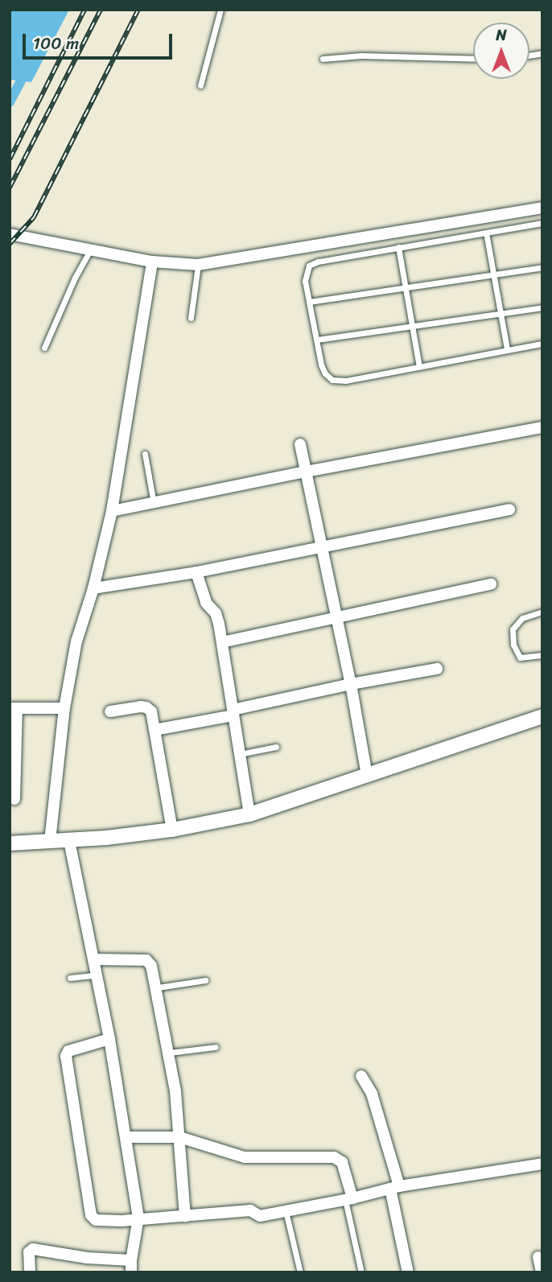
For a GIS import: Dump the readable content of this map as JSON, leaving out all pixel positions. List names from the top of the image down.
{
  "scale_bar": "100 m",
  "north": "top"
}
